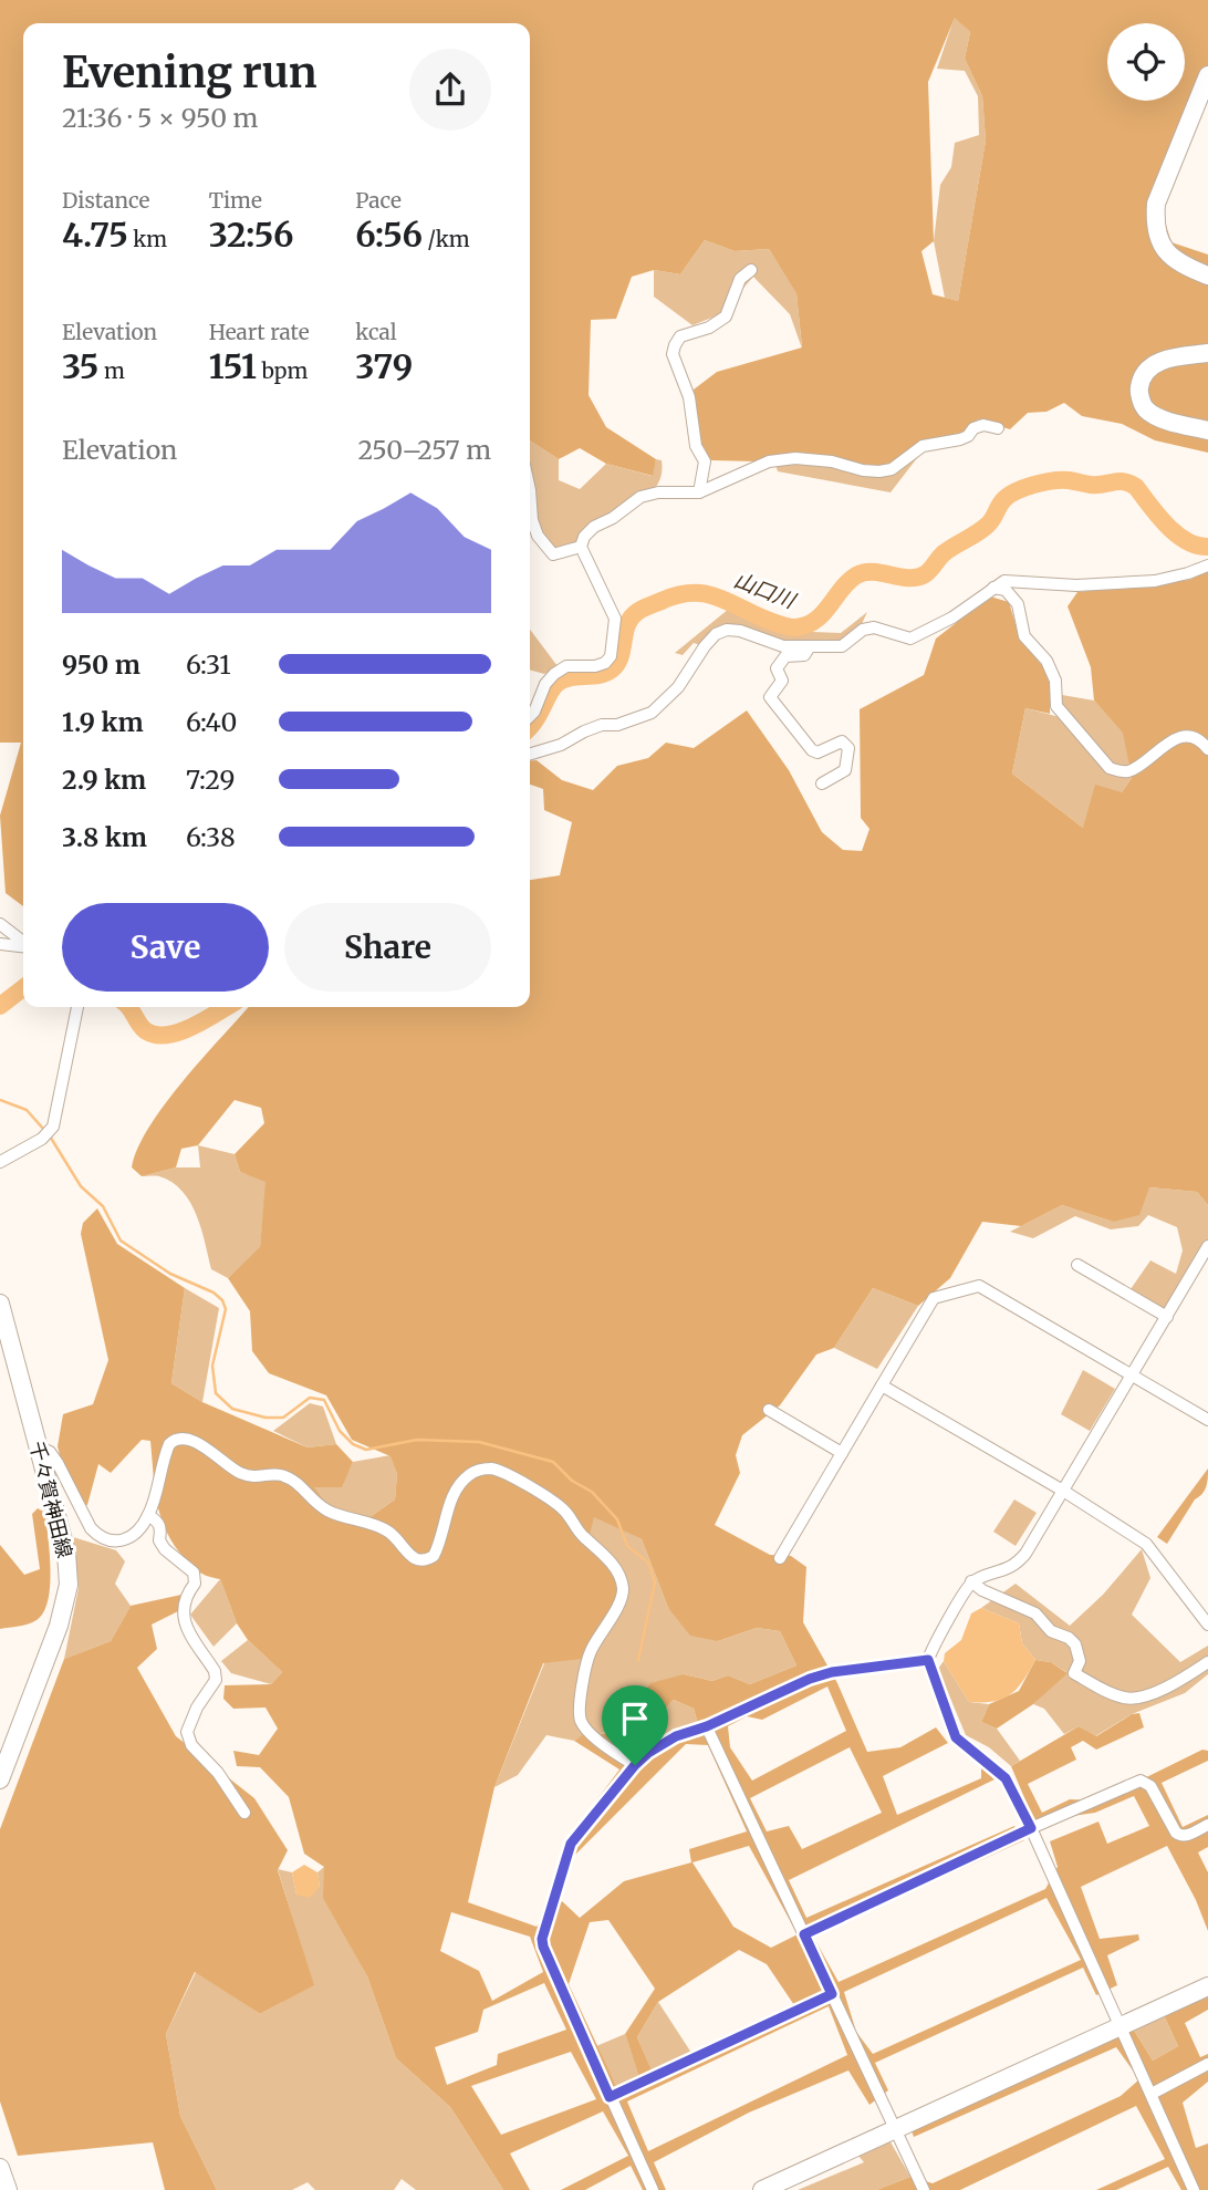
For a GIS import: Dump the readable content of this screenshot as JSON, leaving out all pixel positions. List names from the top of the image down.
{
  "streets": {
    "street": ["千々賀神田線"]
  },
  "water": ["山口川"],
  "page": {
    "heading": ["Evening run", "21:36 · 5 × 950 m"],
    "stats": [
      ["Distance", "4.75 km"],
      ["Time", "32:56"],
      ["Pace", "6:56 /km"],
      ["Elevation", "35 m"],
      ["Heart rate", "151 bpm"],
      ["kcal", "379"]
    ],
    "chart": ["Elevation", "250–257 m"],
    "list": [
      {
        "name": "950 m",
        "note": "6:31"
      },
      {
        "name": "1.9 km",
        "note": "6:40"
      },
      {
        "name": "2.9 km",
        "note": "7:29"
      },
      {
        "name": "3.8 km",
        "note": "6:38"
      }
    ],
    "buttons": ["Save", "Share"]
  }
}
